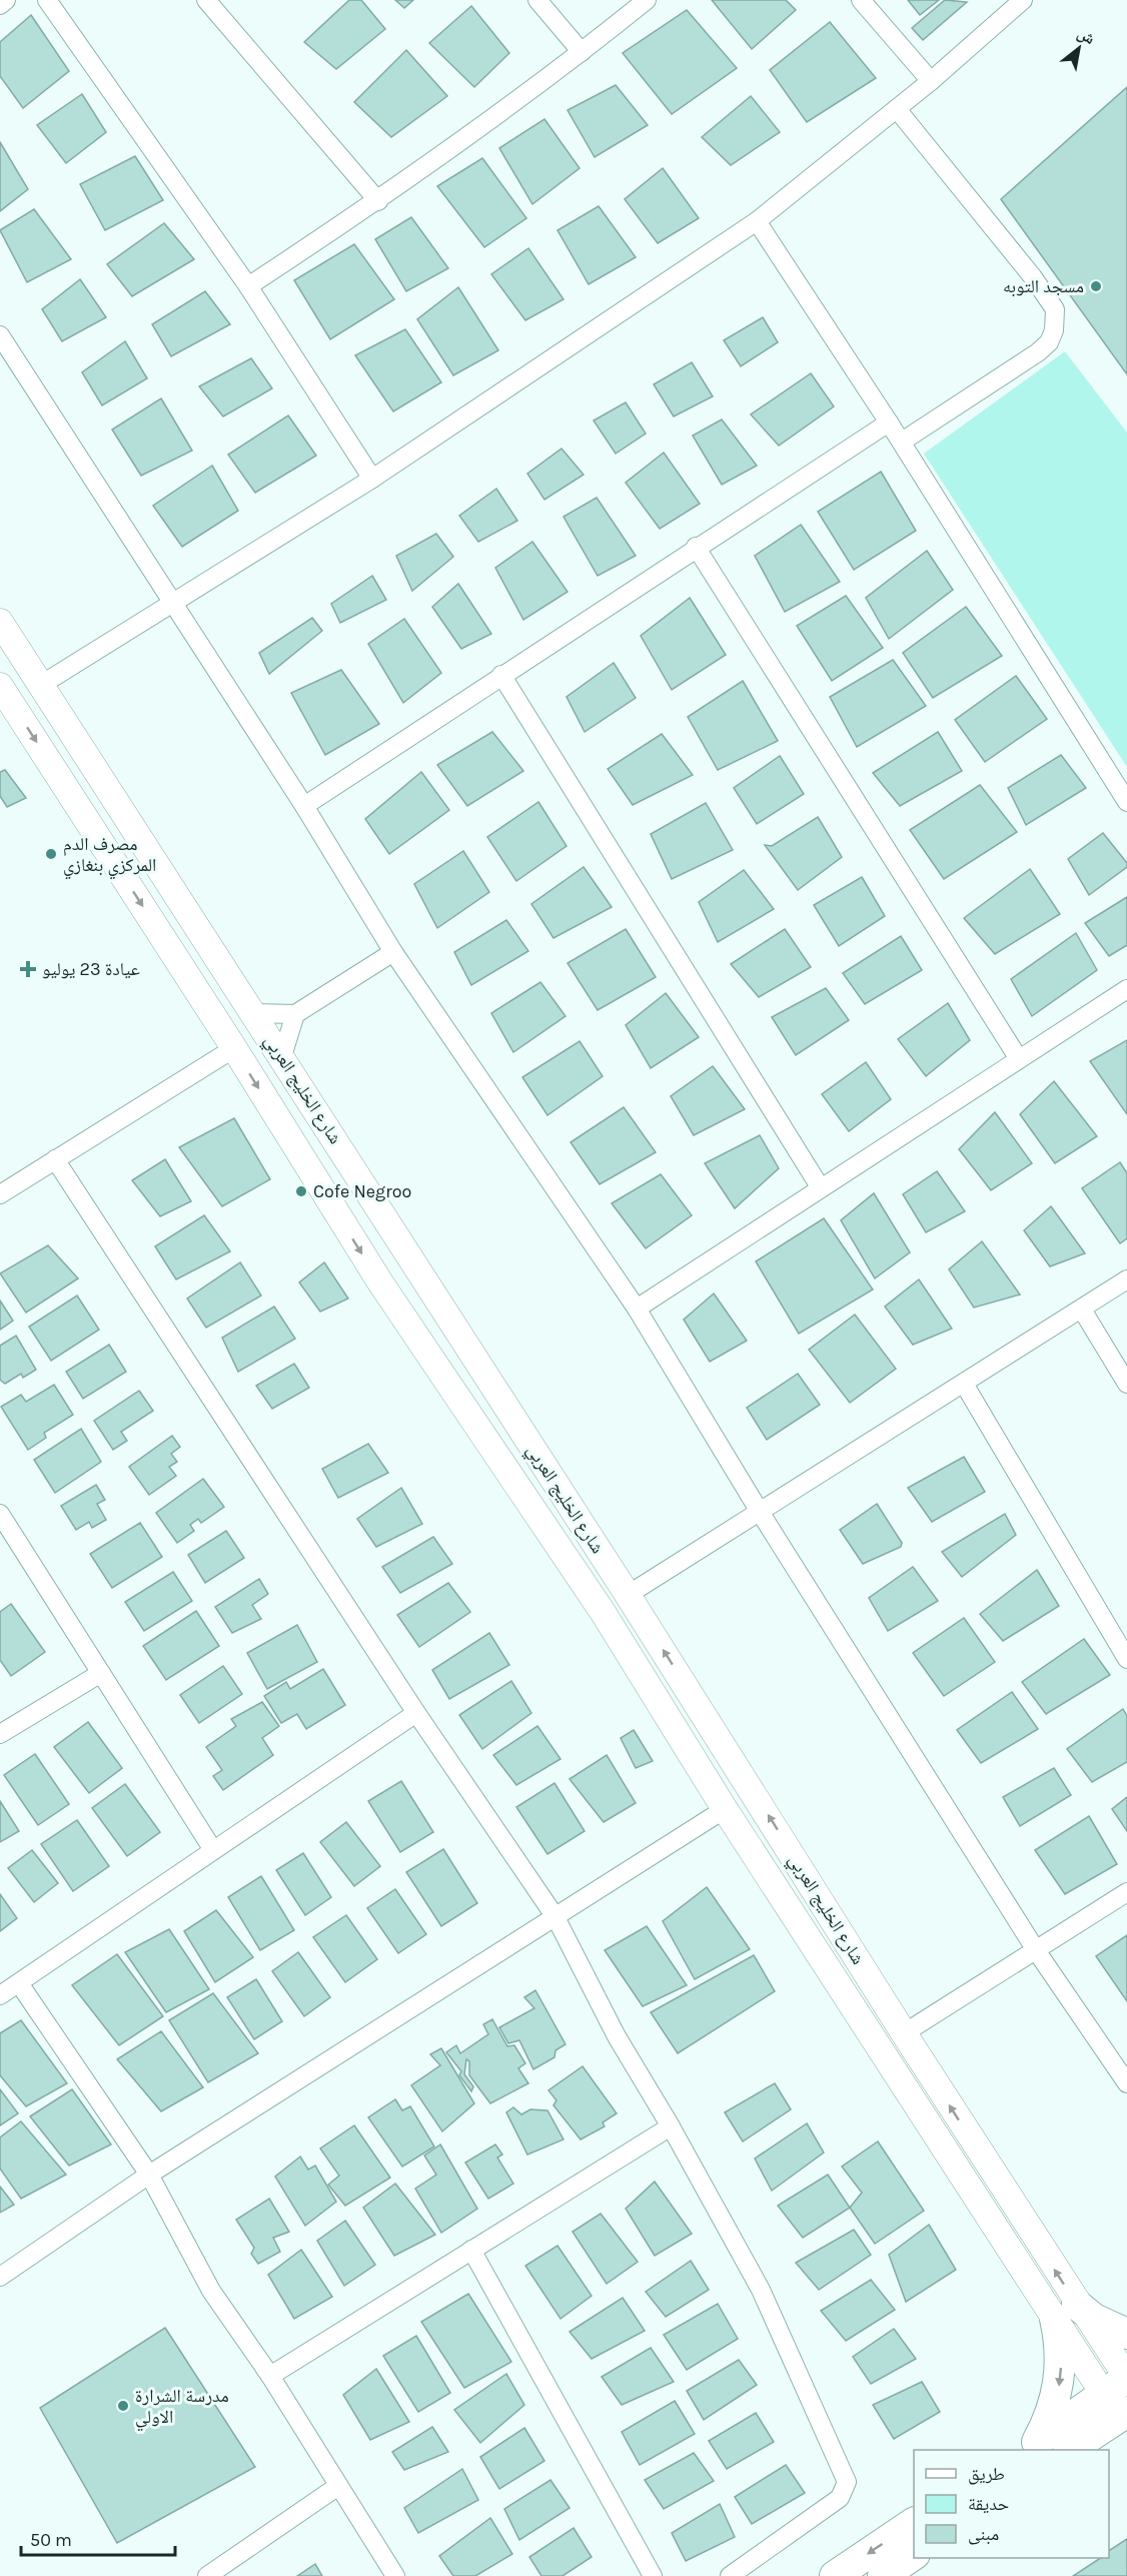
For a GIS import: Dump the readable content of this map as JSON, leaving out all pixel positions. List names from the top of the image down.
{
  "streets": {
    "main road": ["شارع الخليج العربي"]
  },
  "places": {
    "other": [
      "مسجد التوبه",
      "مصرف الدم المركزي بنغازي",
      "Cofe Negroo",
      "مدرسة الشرارة الاولي"
    ],
    "health": ["عيادة 23 يوليو"]
  },
  "legend": ["طريق", "حديقة", "مبنى"],
  "scale_bar": "50 m",
  "north": "top right"
}
